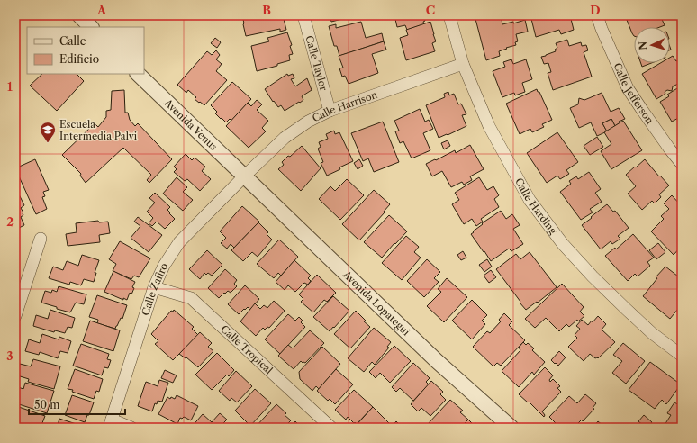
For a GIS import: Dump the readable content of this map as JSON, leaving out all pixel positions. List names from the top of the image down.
{
  "streets": {
    "street": [
      "Calle Taylor",
      "Calle Jefferson",
      "Calle Harrison",
      "Avenida Venus",
      "Calle Harding",
      "Calle Zafiro",
      "Avenida Lopategui",
      "Calle Tropical"
    ]
  },
  "crossings": [
    ["Calle Taylor", "Calle Harrison"],
    ["Calle Harrison", "Avenida Venus"],
    ["Calle Harrison", "Calle Harding"],
    ["Calle Harrison", "Calle Zafiro"],
    ["Calle Harrison", "Avenida Lopategui"],
    ["Avenida Venus", "Calle Zafiro"],
    ["Avenida Venus", "Avenida Lopategui"],
    ["Calle Zafiro", "Avenida Lopategui"],
    ["Calle Zafiro", "Calle Tropical"]
  ],
  "places": {
    "school or university": ["Escuela Intermedia Palvi"]
  },
  "legend": ["Calle", "Edificio"],
  "scale_bar": "50 m",
  "north": "left",
  "grid": {
    "columns": [
      "A",
      "B",
      "C",
      "D"
    ],
    "rows": ["1", "2", "3"]
  }
}
